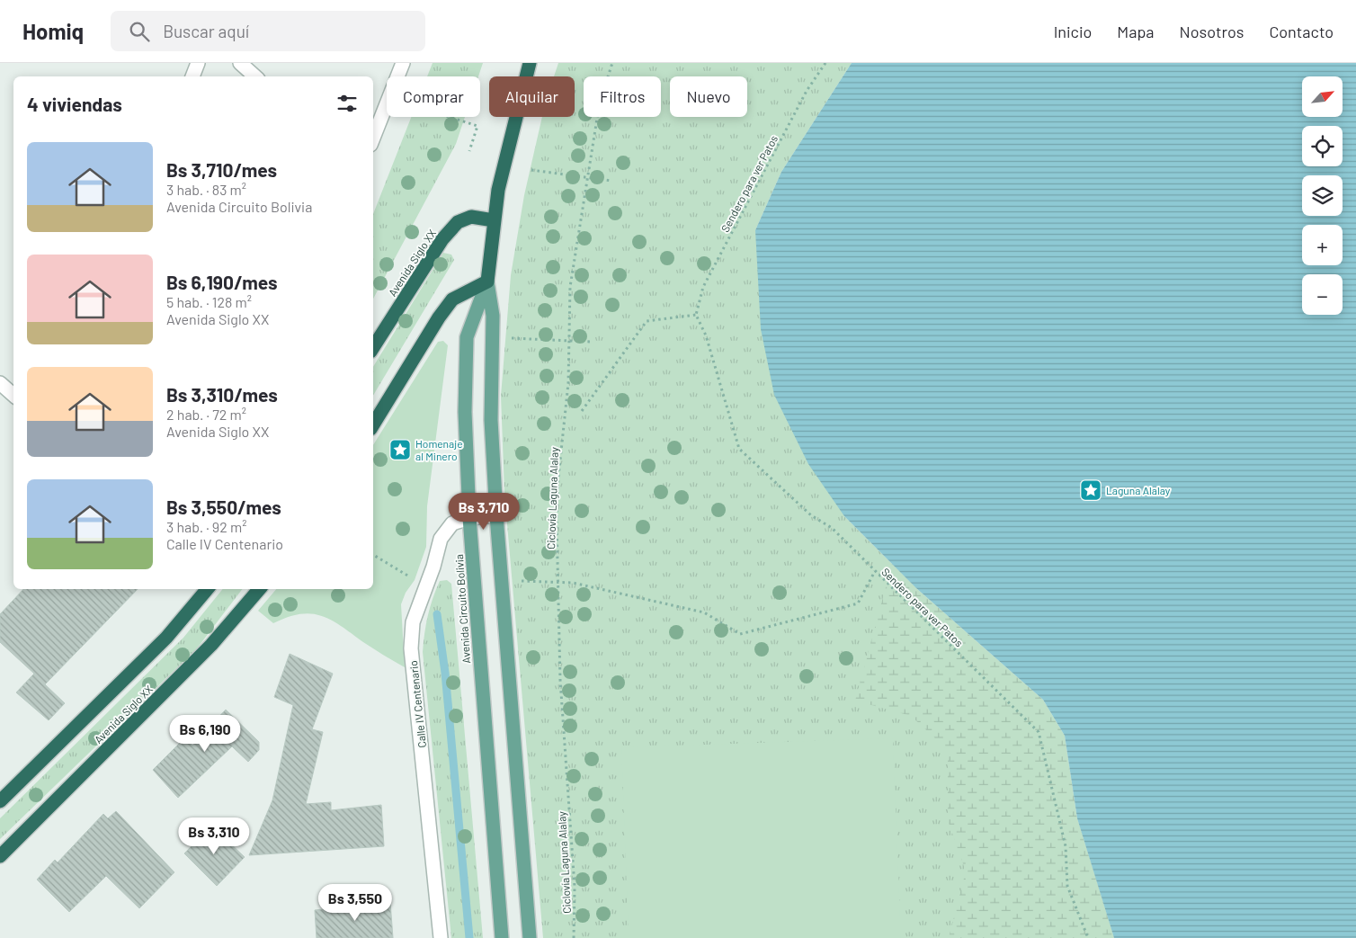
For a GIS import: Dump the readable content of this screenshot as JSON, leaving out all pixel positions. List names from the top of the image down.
{
  "streets": {
    "highway": ["Avenida Siglo XX", "Avenida Circuito Bolivia"],
    "street": ["Calle IV Centenario"],
    "path": ["Sendero para ver Patos", "Ciclovía Laguna Alalay"]
  },
  "crossings": [
    ["Avenida Siglo XX", "Avenida Circuito Bolivia"],
    ["Avenida Circuito Bolivia", "Calle IV Centenario"]
  ],
  "places": {
    "place": ["Homenaje al Minero", "Laguna Alalay"]
  },
  "north": "top right",
  "page": {
    "header": "Homiq",
    "search": "Buscar aquí",
    "nav": [
      "Inicio",
      "Mapa",
      "Nosotros",
      "Contacto"
    ],
    "map_buttons": ["+", "−"],
    "chip": [
      "Comprar",
      "Alquilar",
      "Filtros",
      "Nuevo"
    ],
    "heading": "4 viviendas",
    "list": [
      {
        "name": "Bs 3,710/mes",
        "note": "3 hab. · 83 m² · Avenida Circuito Bolivia"
      },
      {
        "name": "Bs 6,190/mes",
        "note": "5 hab. · 128 m² · Avenida Siglo XX"
      },
      {
        "name": "Bs 3,310/mes",
        "note": "2 hab. · 72 m² · Avenida Siglo XX"
      },
      {
        "name": "Bs 3,550/mes",
        "note": "3 hab. · 92 m² · Calle IV Centenario"
      }
    ],
    "price": [
      "Bs 3,710",
      "Bs 6,190",
      "Bs 3,310",
      "Bs 3,550"
    ]
  }
}
